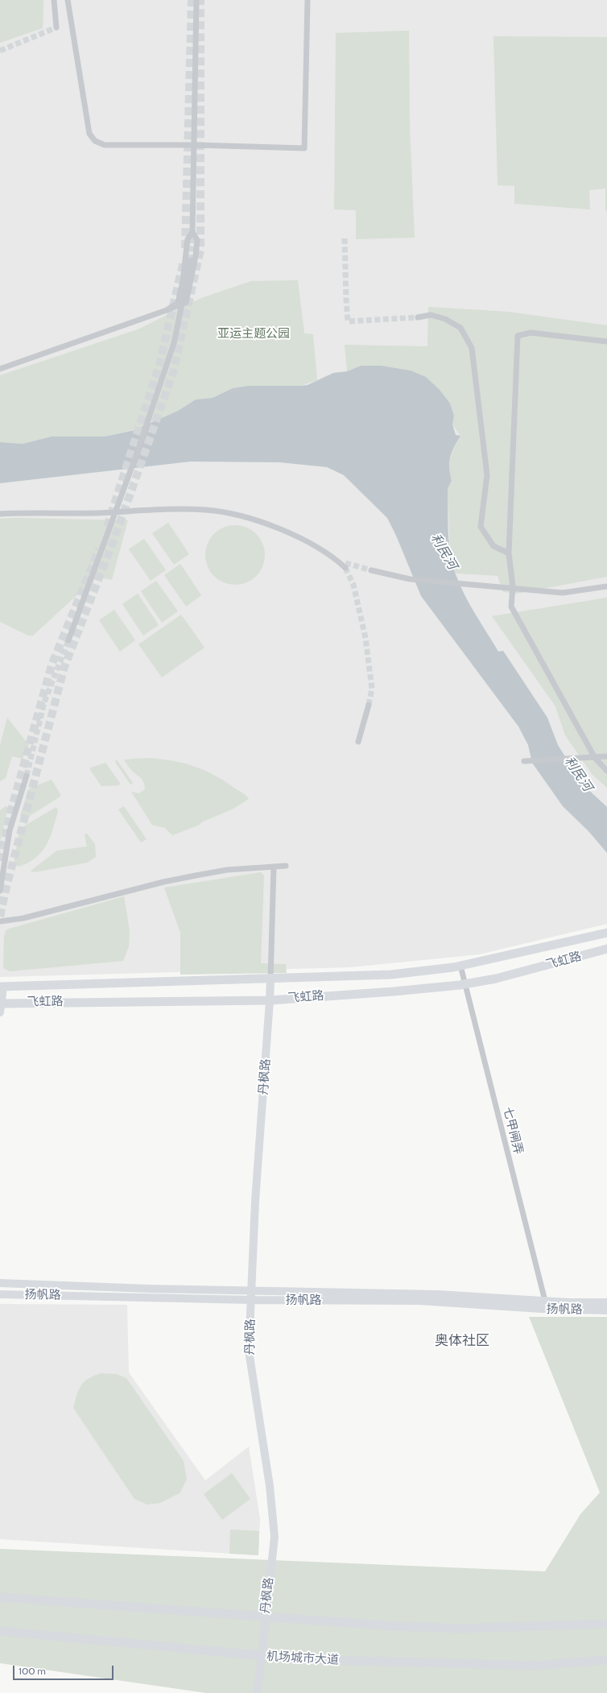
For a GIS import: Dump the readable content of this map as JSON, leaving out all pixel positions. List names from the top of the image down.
{
  "streets": {
    "main road": [
      "飞虹路",
      "丹枫路",
      "扬帆路",
      "机场城市大道"
    ],
    "street": ["七甲闸弄"]
  },
  "crossings": [
    ["飞虹路", "丹枫路"],
    ["飞虹路", "七甲闸弄"],
    ["丹枫路", "扬帆路"],
    ["丹枫路", "机场城市大道"]
  ],
  "districts": ["奥体社区"],
  "water": ["利民河"],
  "parks": ["亚运主题公园"],
  "scale_bar": "100 m"
}
